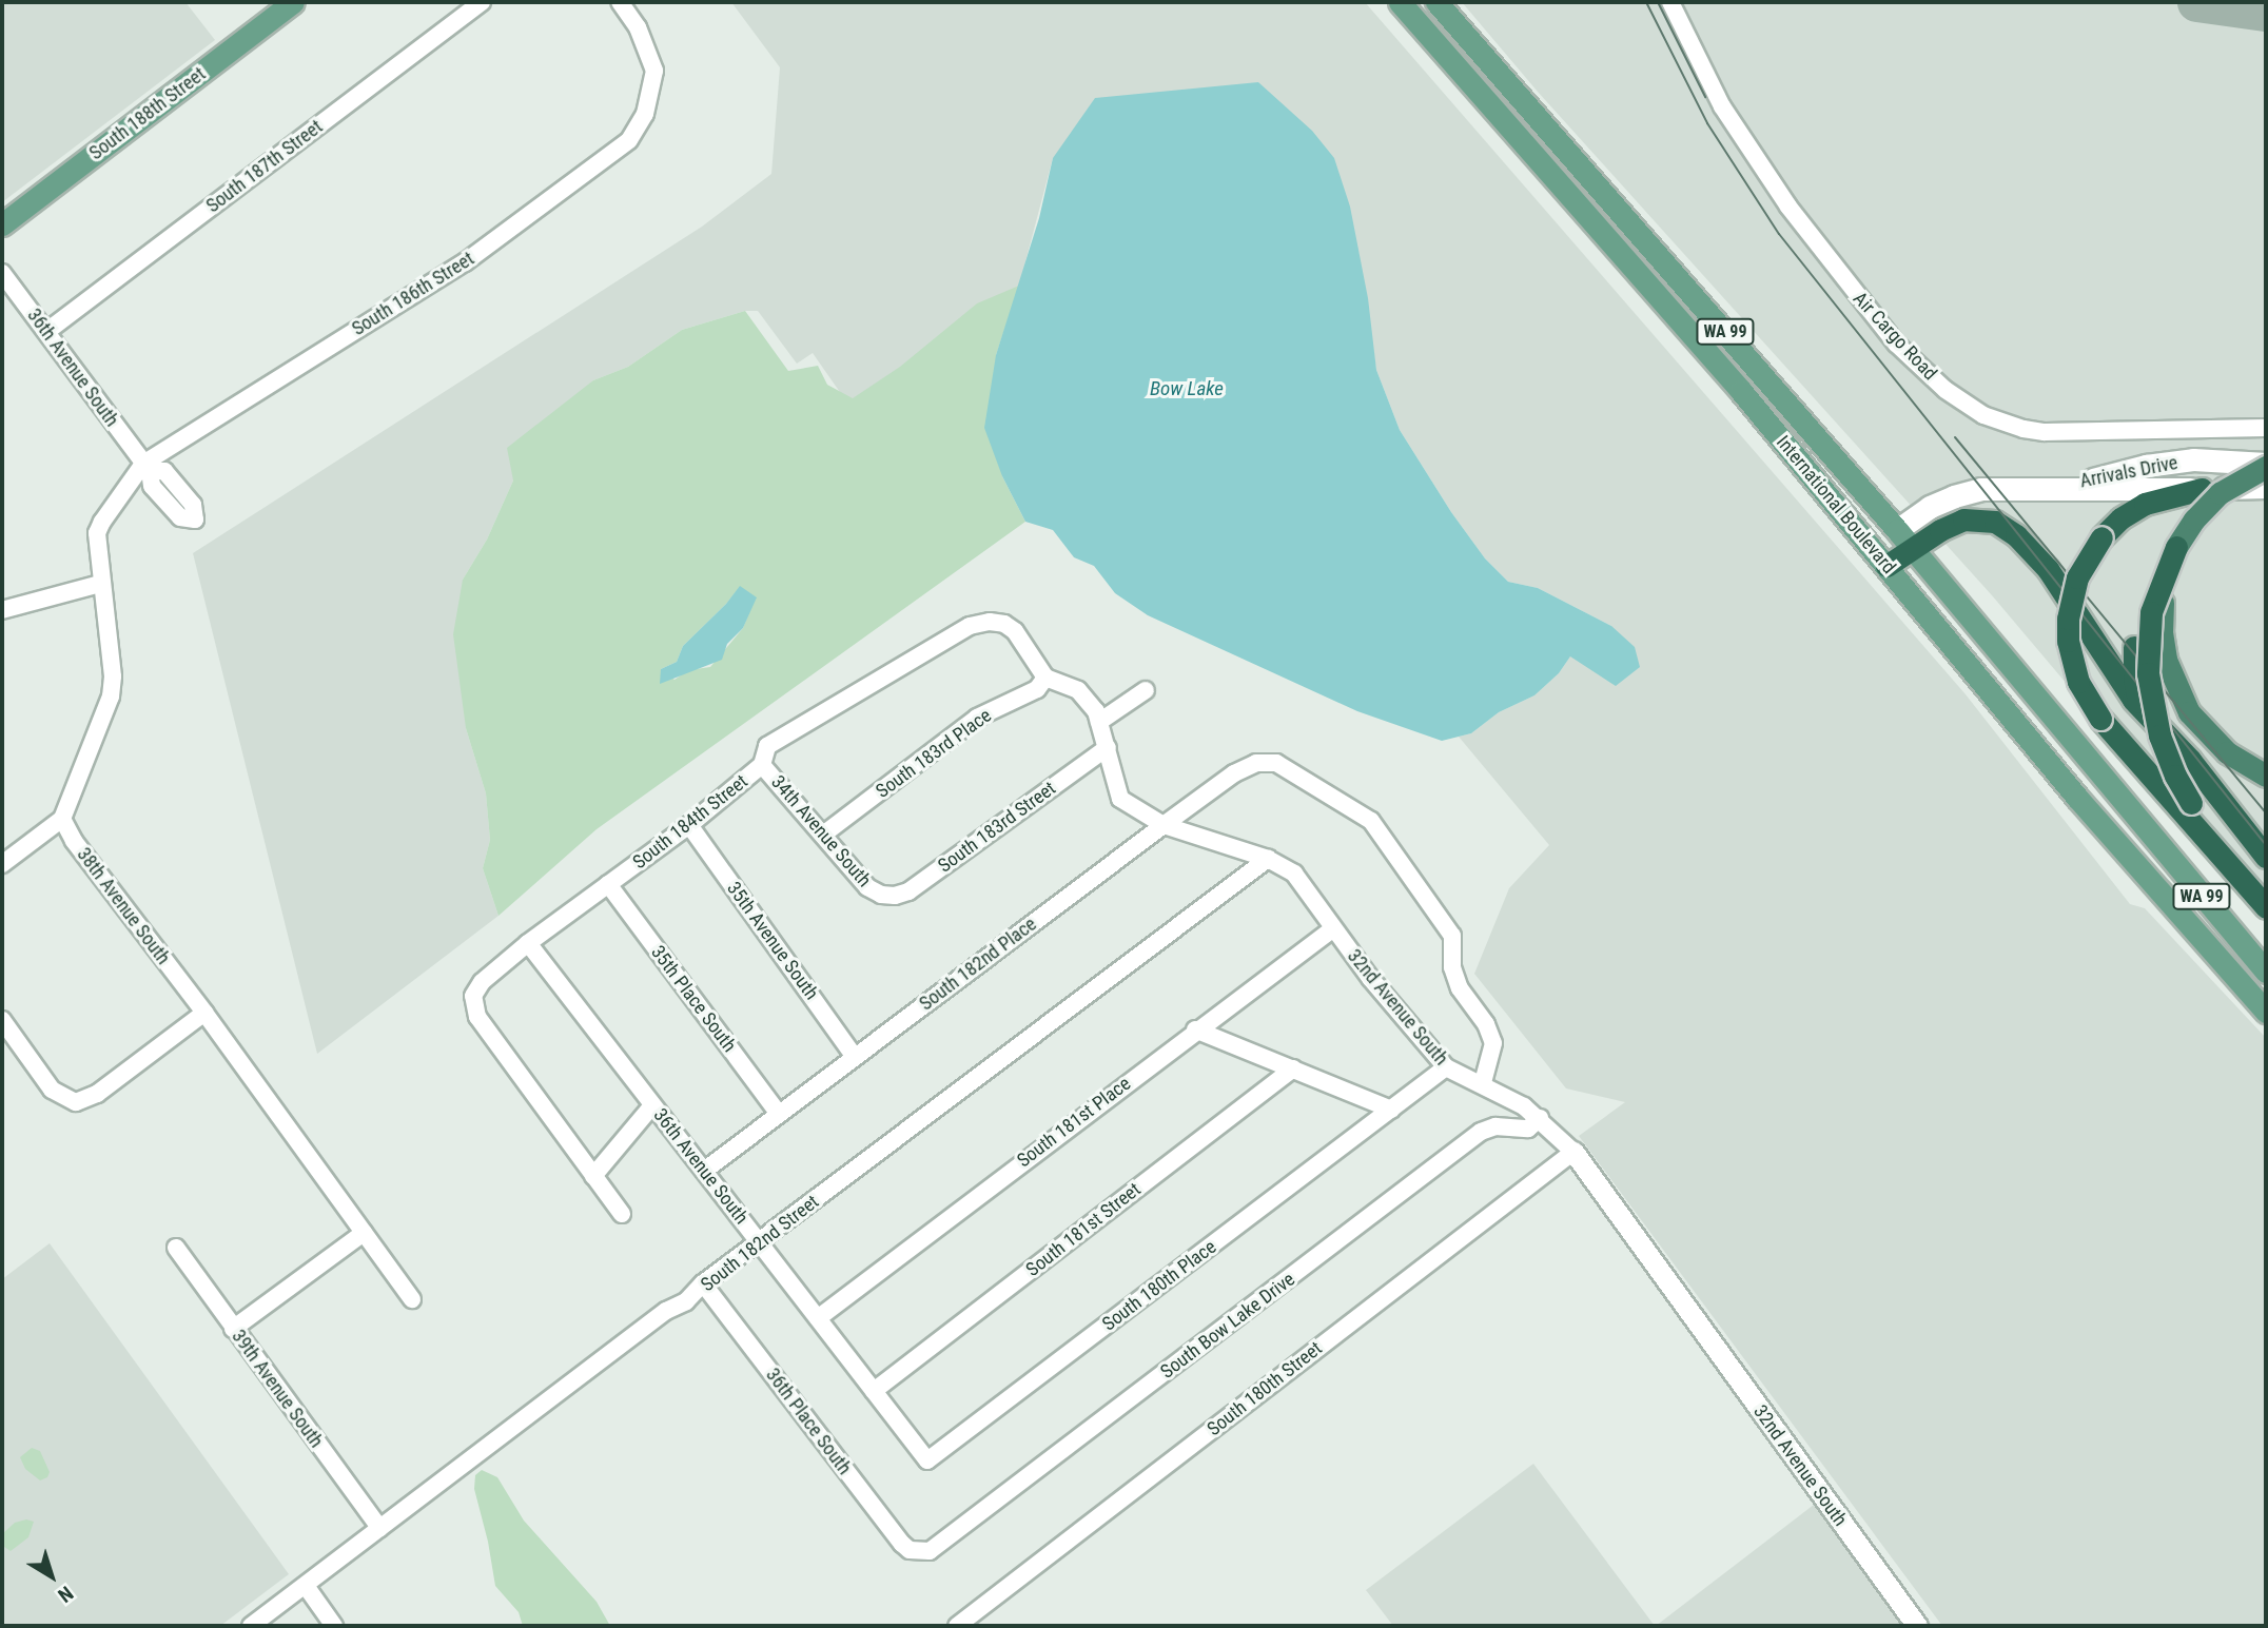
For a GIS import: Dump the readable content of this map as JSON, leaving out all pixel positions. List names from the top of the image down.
{
  "streets": {
    "main road": [
      "South 188th Street",
      "WA 99",
      "Arrivals Drive",
      "International Boulevard"
    ],
    "street": [
      "South 187th Street",
      "South 186th Street",
      "Air Cargo Road",
      "36th Avenue South",
      "South 183rd Place",
      "South 184th Street",
      "South 183rd Street",
      "34th Avenue South",
      "38th Avenue South",
      "35th Avenue South",
      "South 182nd Place",
      "35th Place South",
      "32nd Avenue South",
      "South 181st Place",
      "South 181st Street",
      "South 182nd Street",
      "South 180th Place",
      "South Bow Lake Drive",
      "39th Avenue South",
      "South 180th Street",
      "36th Place South"
    ]
  },
  "crossings": [
    ["South 187th Street", "36th Avenue South"],
    ["South 186th Street", "36th Avenue South"],
    ["36th Avenue South", "South 184th Street"],
    ["36th Avenue South", "South 182nd Place"],
    ["36th Avenue South", "South 181st Place"],
    ["36th Avenue South", "South 181st Street"],
    ["36th Avenue South", "South 182nd Street"],
    ["36th Avenue South", "South 180th Place"],
    ["Arrivals Drive", "International Boulevard"],
    ["South 183rd Place", "South 184th Street"],
    ["South 183rd Place", "34th Avenue South"],
    ["South 183rd Place", "32nd Avenue South"],
    ["South 184th Street", "34th Avenue South"],
    ["South 184th Street", "35th Avenue South"],
    ["South 184th Street", "35th Place South"],
    ["South 184th Street", "32nd Avenue South"],
    ["South 183rd Street", "34th Avenue South"],
    ["South 183rd Street", "32nd Avenue South"],
    ["35th Avenue South", "South 182nd Place"],
    ["South 182nd Place", "35th Place South"],
    ["South 182nd Place", "32nd Avenue South"],
    ["32nd Avenue South", "South 181st Place"],
    ["32nd Avenue South", "South 182nd Street"],
    ["32nd Avenue South", "South 180th Place"],
    ["32nd Avenue South", "South Bow Lake Drive"],
    ["32nd Avenue South", "South 180th Street"],
    ["South 182nd Street", "39th Avenue South"],
    ["South 182nd Street", "36th Place South"],
    ["South Bow Lake Drive", "36th Place South"]
  ],
  "water": ["Bow Lake"],
  "north": "bottom right"
}
